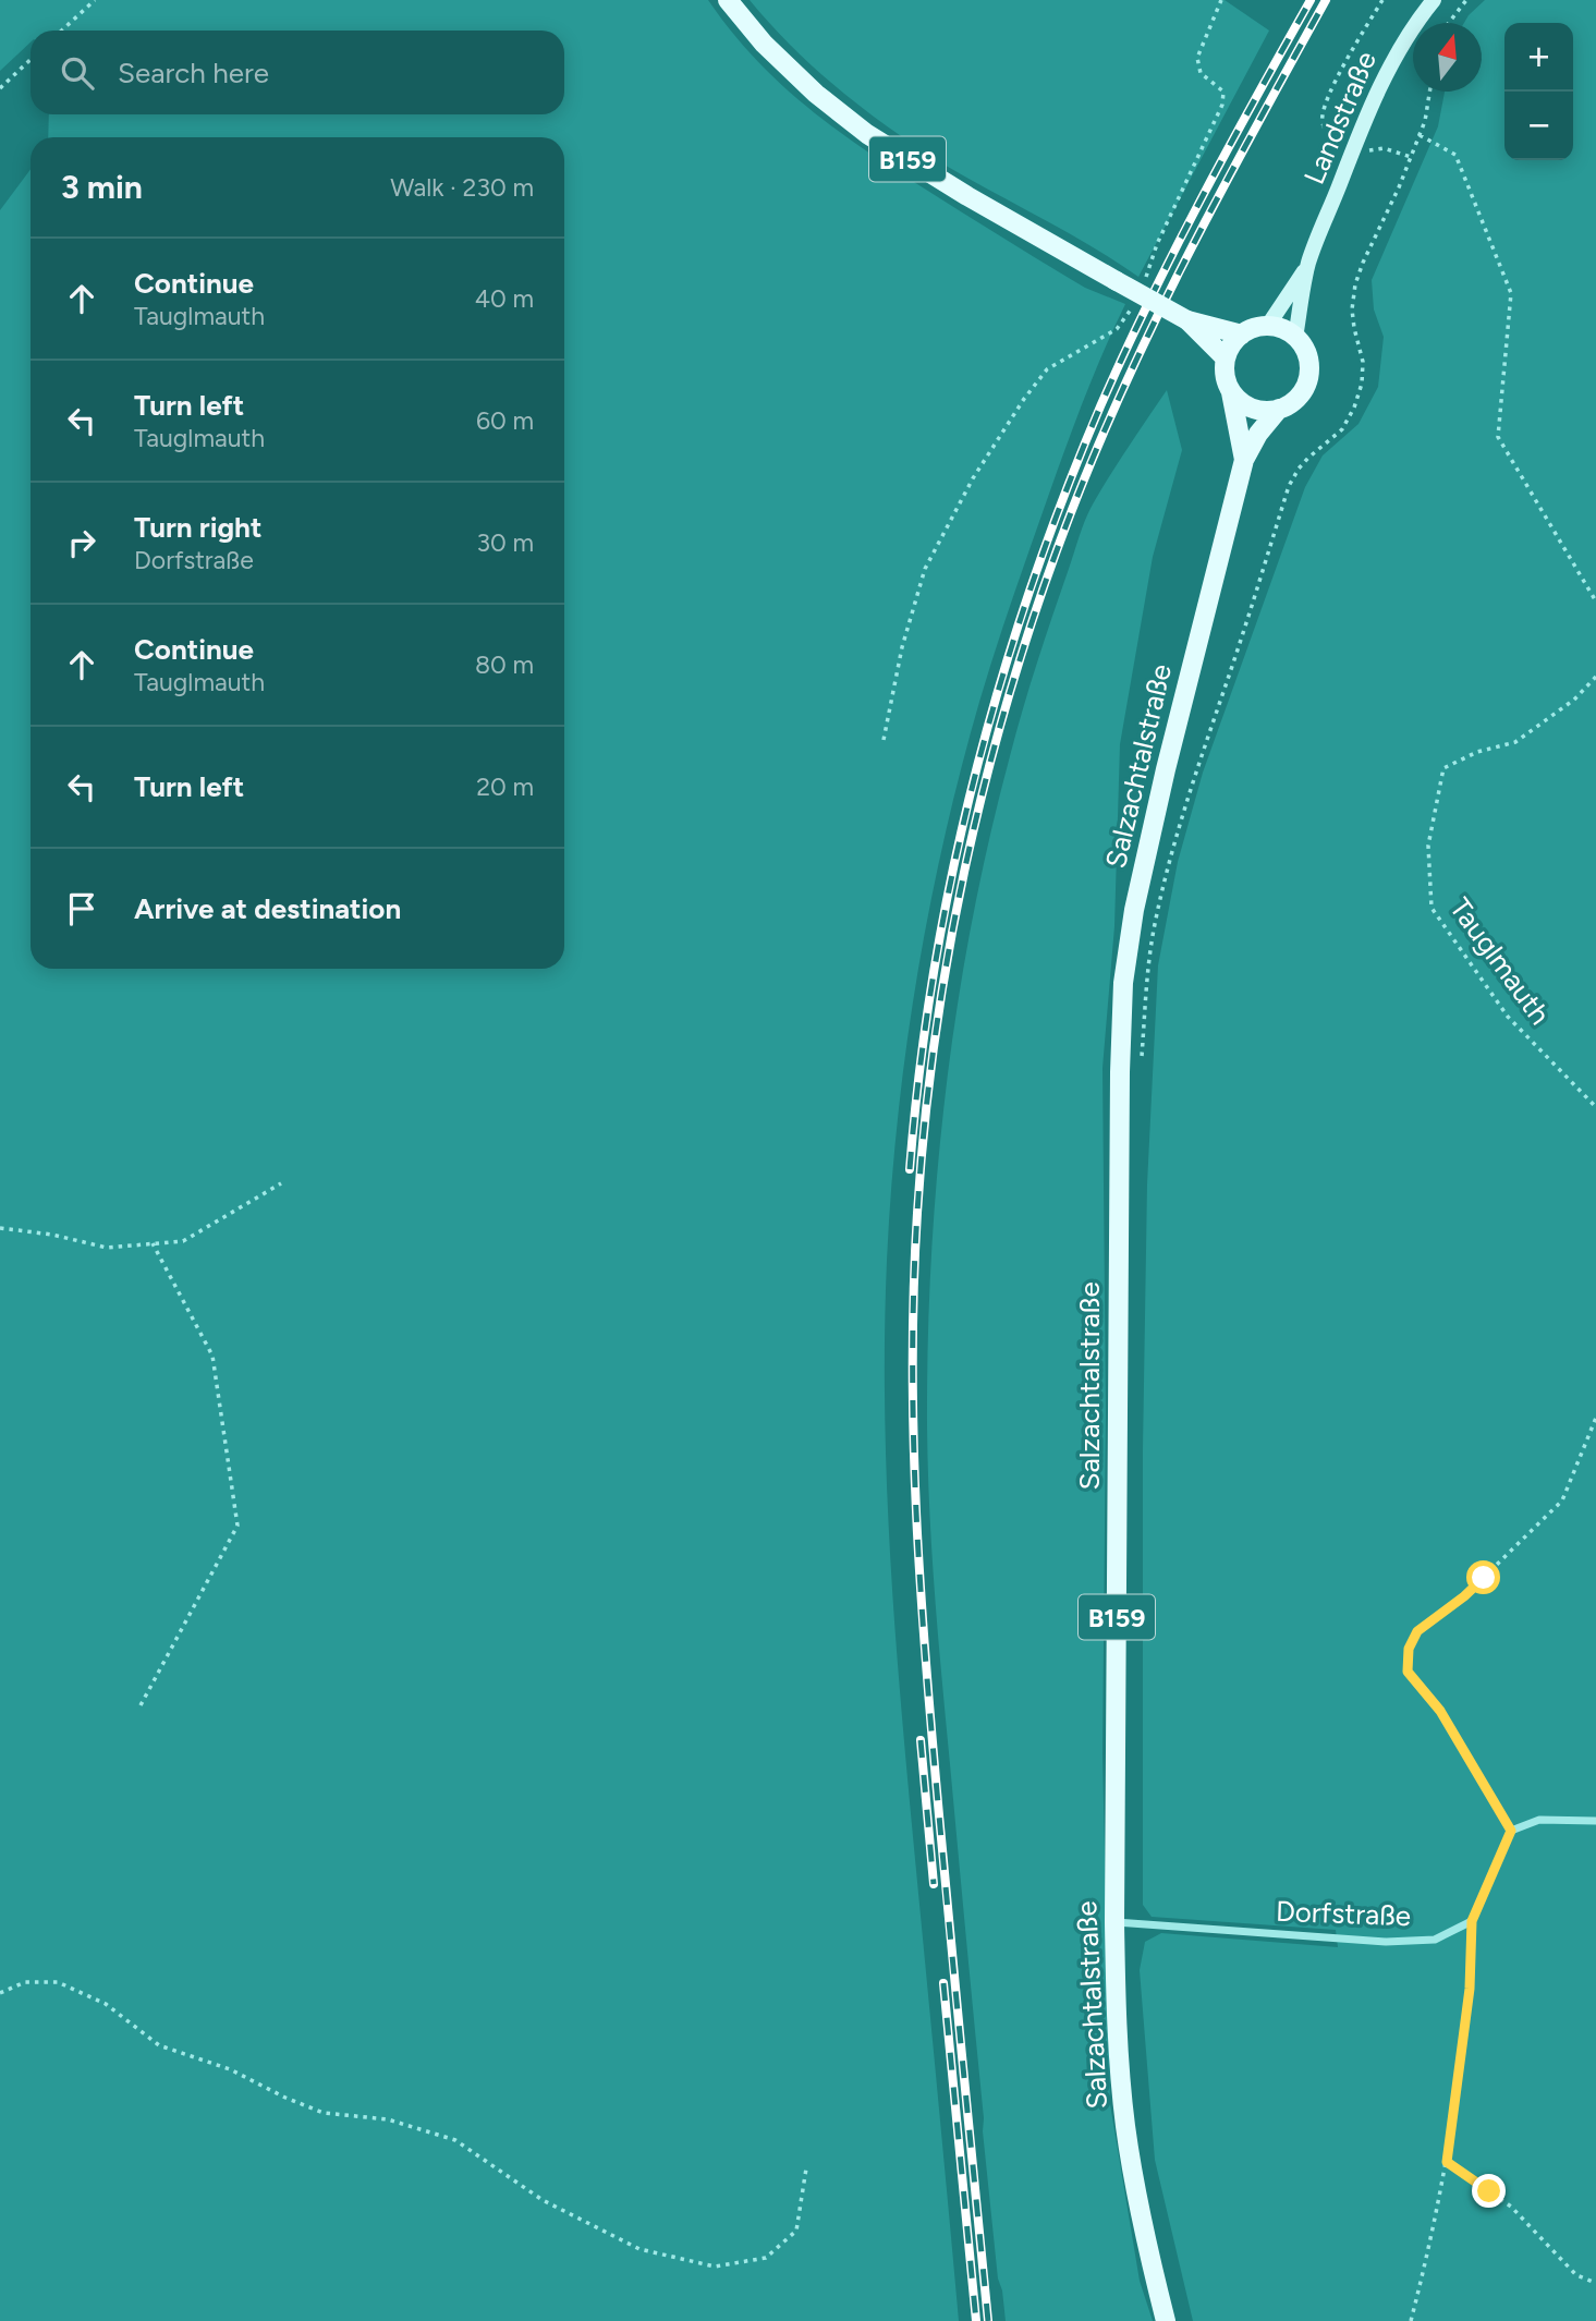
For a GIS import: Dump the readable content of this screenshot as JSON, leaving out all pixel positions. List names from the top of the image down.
{
  "streets": {
    "main road": ["B159", "Salzachtalstraße"],
    "street": ["Landstraße", "Dorfstraße"],
    "path": ["Tauglmauth"]
  },
  "crossings": [
    ["Landstraße", "B159"],
    ["Landstraße", "Salzachtalstraße"],
    ["B159", "Salzachtalstraße"],
    ["Salzachtalstraße", "Dorfstraße"]
  ],
  "north": "top",
  "page": {
    "map_buttons": ["+", "−"],
    "search": "Search here",
    "heading": ["3 min", "Walk · 230 m"],
    "list": [
      ["Continue", "Tauglmauth", "40 m"],
      ["Turn left", "Tauglmauth", "60 m"],
      ["Turn right", "Dorfstraße", "30 m"],
      ["Continue", "Tauglmauth", "80 m"],
      ["Turn left", "20 m"],
      "Arrive at destination"
    ]
  }
}
